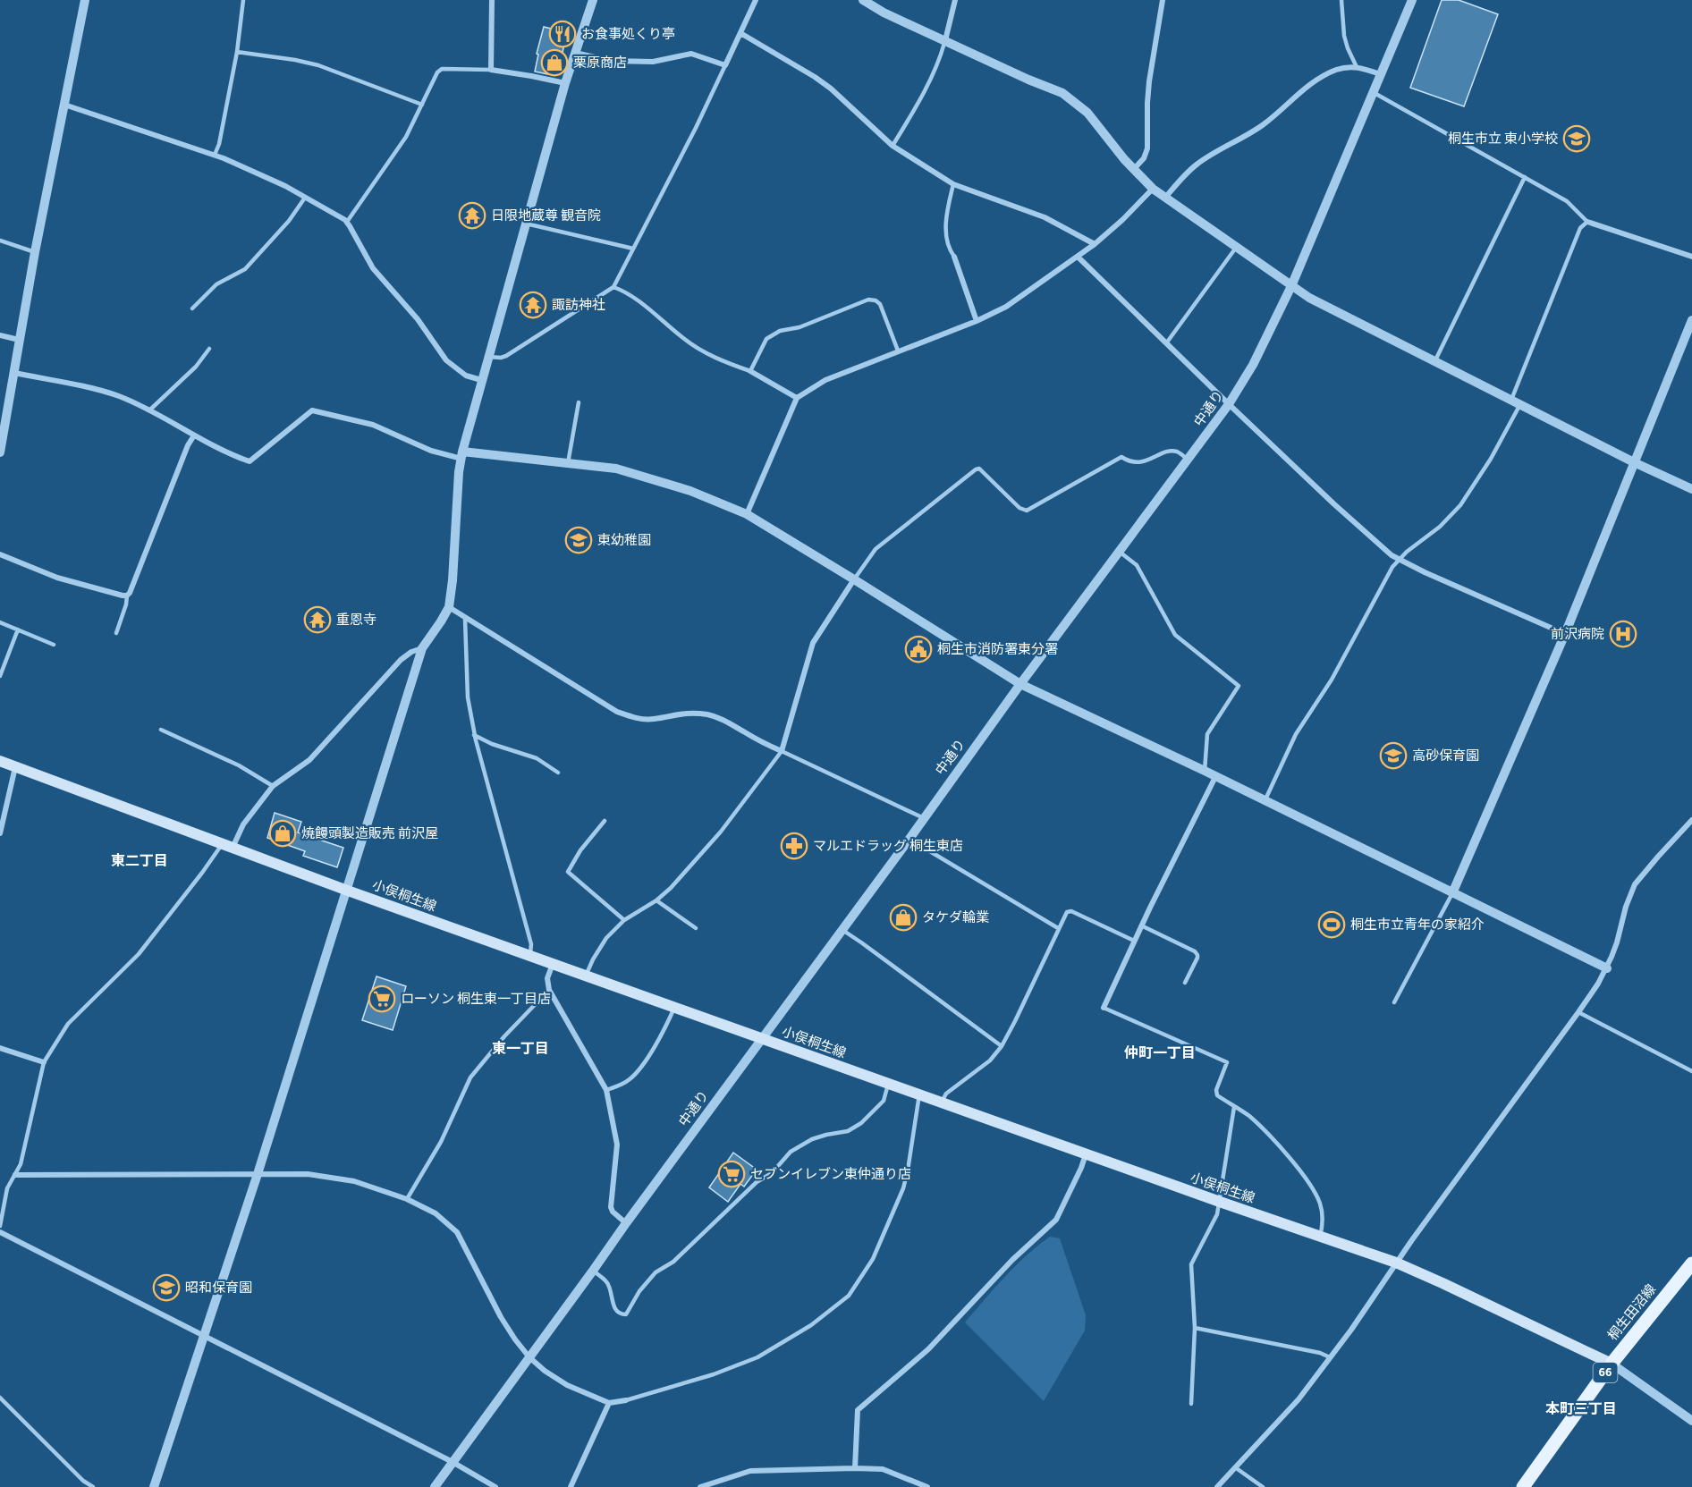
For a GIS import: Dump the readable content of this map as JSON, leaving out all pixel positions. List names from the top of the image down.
{
  "streets": {
    "main road": ["小俣桐生線", "桐生田沼線", "66"],
    "street": ["中通り"]
  },
  "crossings": [
    ["中通り", "小俣桐生線"],
    ["小俣桐生線", "桐生田沼線"]
  ],
  "districts": [
    "東二丁目",
    "東一丁目",
    "仲町一丁目",
    "本町三丁目"
  ],
  "places": {
    "restaurant": ["お食事処くり亭"],
    "shop": ["栗原商店", "焼饅頭製造販売 前沢屋", "タケダ輪業"],
    "school or university": [
      "桐生市立 東小学校",
      "東幼稚園",
      "高砂保育園",
      "昭和保育園"
    ],
    "temple": ["日限地蔵尊 観音院", "諏訪神社", "重恩寺"],
    "hospital": ["前沢病院"],
    "public building": ["桐生市消防署東分署"],
    "pharmacy": ["マルエドラッグ 桐生東店"],
    "sports": ["桐生市立青年の家紹介"],
    "supermarket": ["ローソン 桐生東一丁目店", "セブンイレブン東仲通り店"]
  }
}
